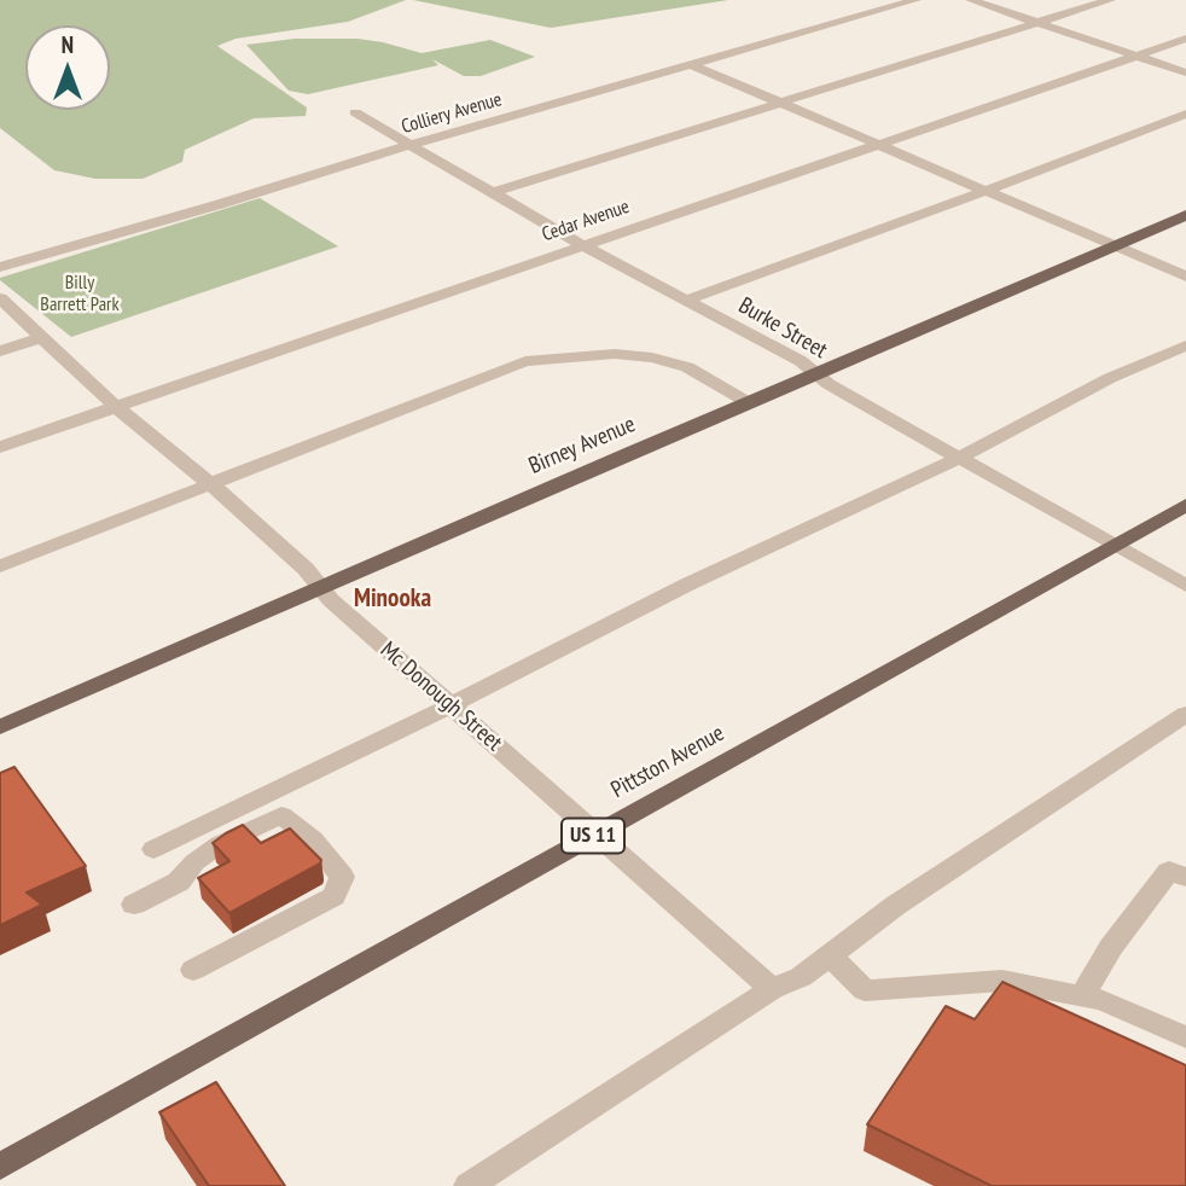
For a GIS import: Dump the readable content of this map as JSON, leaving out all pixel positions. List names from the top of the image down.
{
  "streets": {
    "main road": ["Birney Avenue", "Pittston Avenue", "US 11"],
    "street": [
      "Colliery Avenue",
      "Cedar Avenue",
      "Burke Street",
      "Mc Donough Street"
    ]
  },
  "crossings": [
    ["Colliery Avenue", "Burke Street"],
    ["Cedar Avenue", "Burke Street"],
    ["Cedar Avenue", "Mc Donough Street"],
    ["Burke Street", "Birney Avenue"],
    ["Burke Street", "Pittston Avenue"],
    ["Birney Avenue", "Mc Donough Street"],
    ["Mc Donough Street", "Pittston Avenue"]
  ],
  "districts": ["Minooka"],
  "parks": ["Billy Barrett Park"],
  "north": "top"
}
